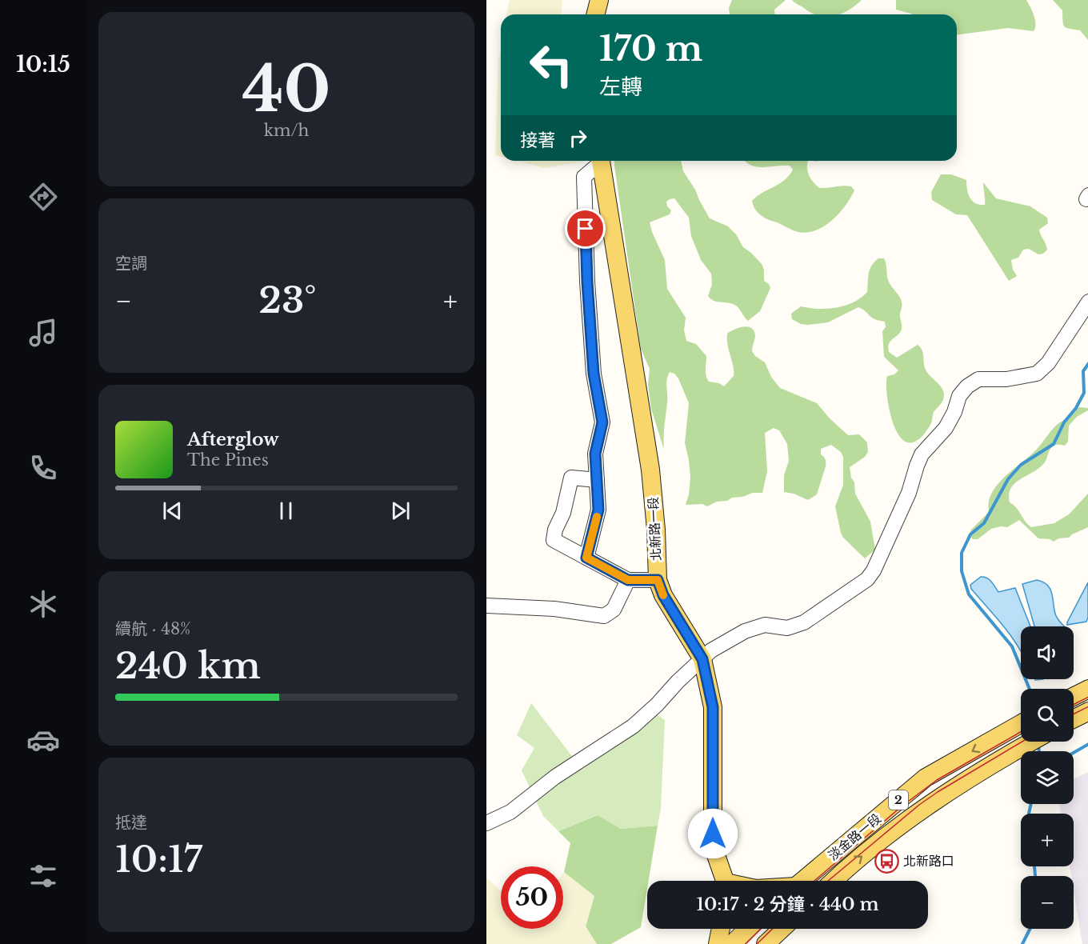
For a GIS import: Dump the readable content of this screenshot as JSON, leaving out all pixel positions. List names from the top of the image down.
{
  "streets": {
    "main road": ["北新路一段", "2", "淡金路一段"]
  },
  "places": {
    "bus stop": ["北新路口"]
  },
  "page": {
    "tabs": "10:15",
    "tile": [
      ["40", "km/h"],
      "空調",
      ["續航 · 48%", "240 km"],
      ["抵達", "10:17"]
    ],
    "turn": ["170 m", "左轉"],
    "then": "接著",
    "heat": ["−", "23°", "+"],
    "song": ["Afterglow", "The Pines"],
    "map_buttons": ["+", "−"],
    "limit": "50",
    "trip": "10:17 · 2 分鐘 · 440 m"
  }
}
